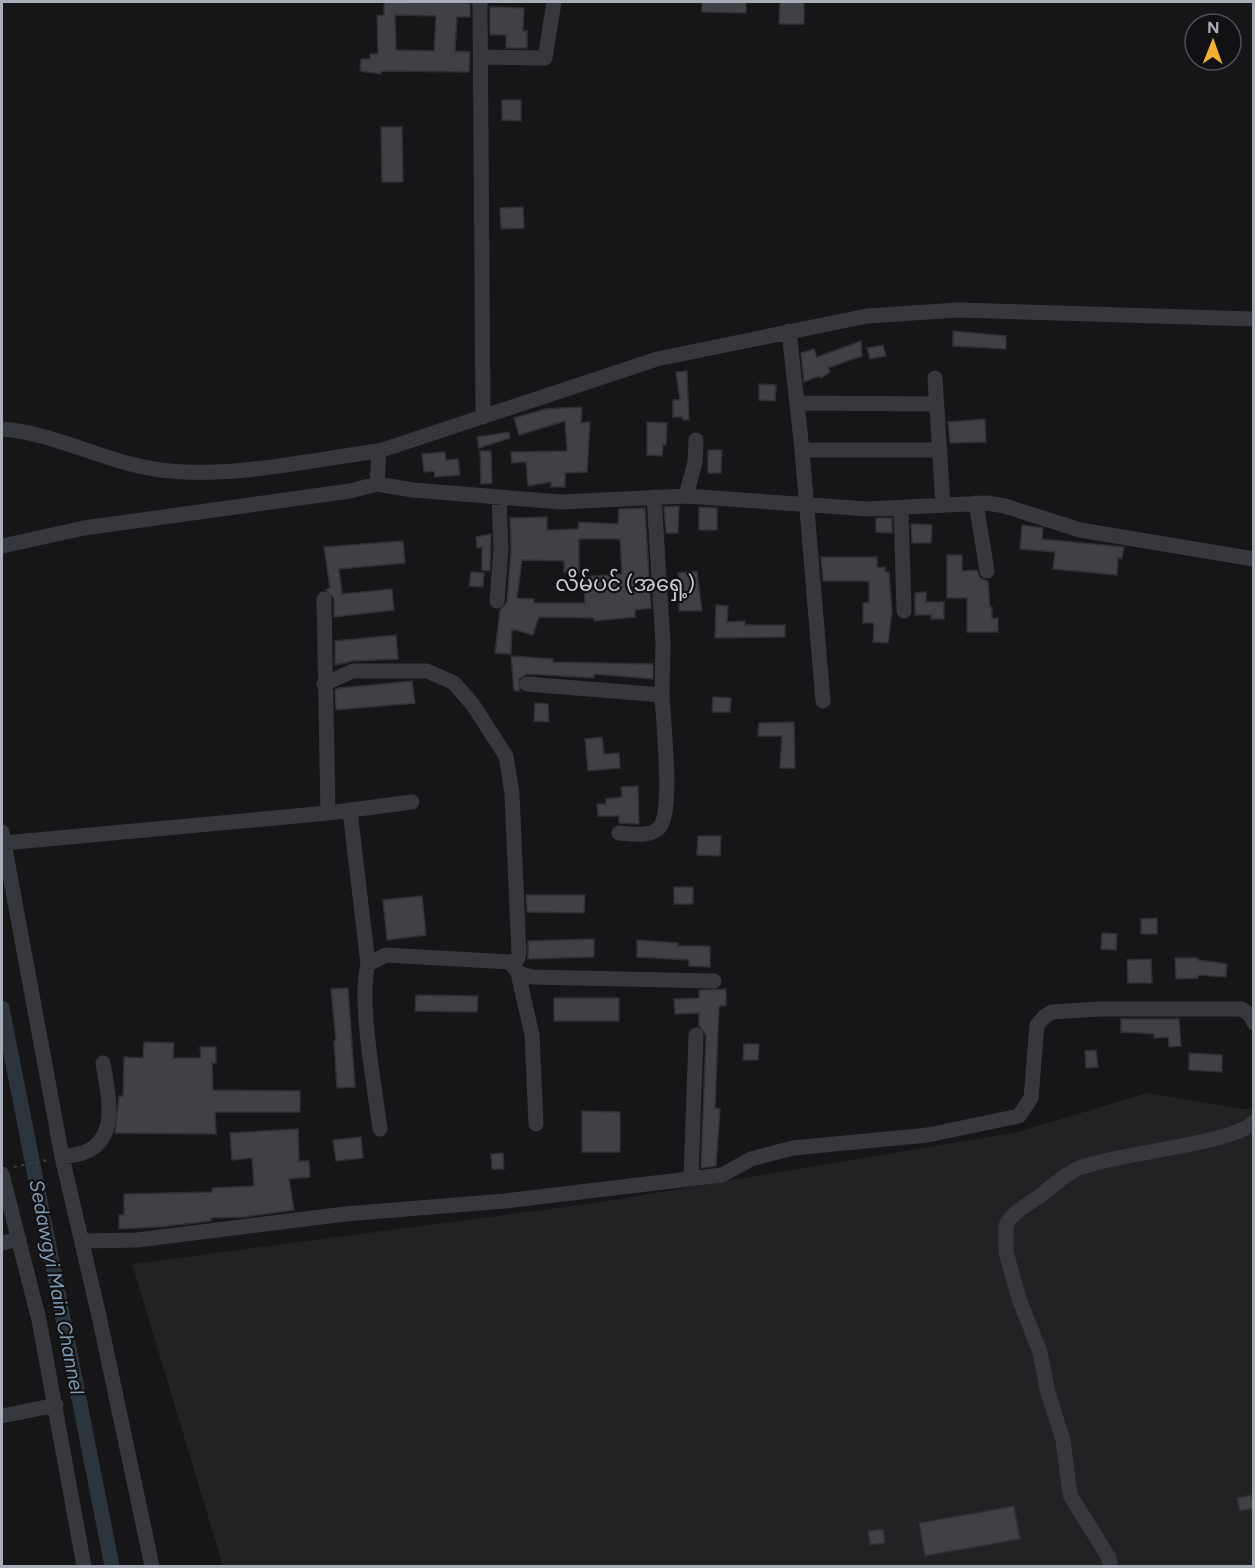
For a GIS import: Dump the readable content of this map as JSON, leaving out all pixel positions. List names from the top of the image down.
{
  "districts": ["လိမ်ပင် (အရှေ့)"],
  "water": ["Sedawgyi Main Channel"],
  "north": "top"
}
